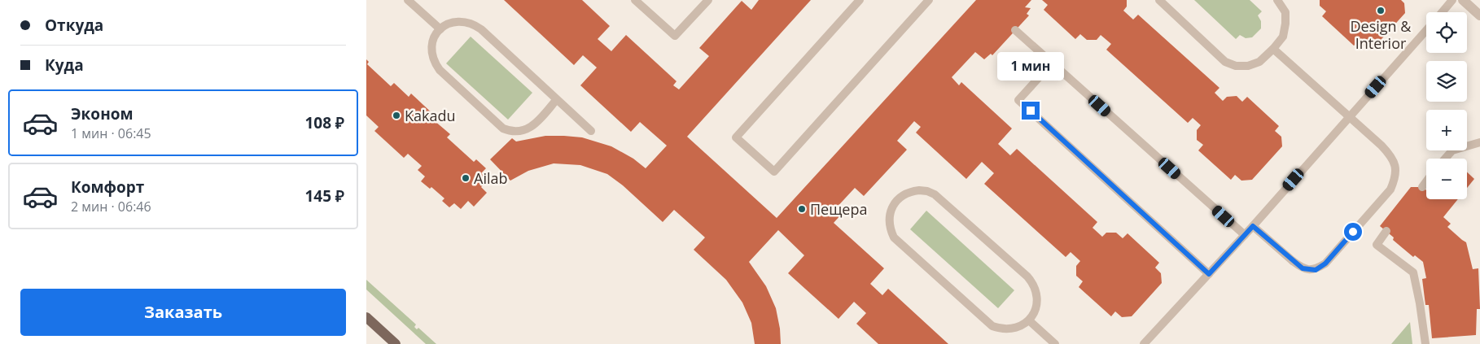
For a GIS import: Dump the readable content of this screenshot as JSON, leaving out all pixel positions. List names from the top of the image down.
{
  "places": [
    "Design & Interior",
    "Kakadu",
    "Ailab",
    "Пещера"
  ],
  "page": {
    "banner": ["Откуда", "Куда"],
    "map_buttons": ["+", "−"],
    "bubble": "1 мин",
    "list": [
      {
        "name": "Эконом",
        "note": "1 мин · 06:45",
        "value": "108 ₽"
      },
      {
        "name": "Комфорт",
        "note": "2 мин · 06:46",
        "value": "145 ₽"
      }
    ],
    "buttons": "Заказать"
  }
}
